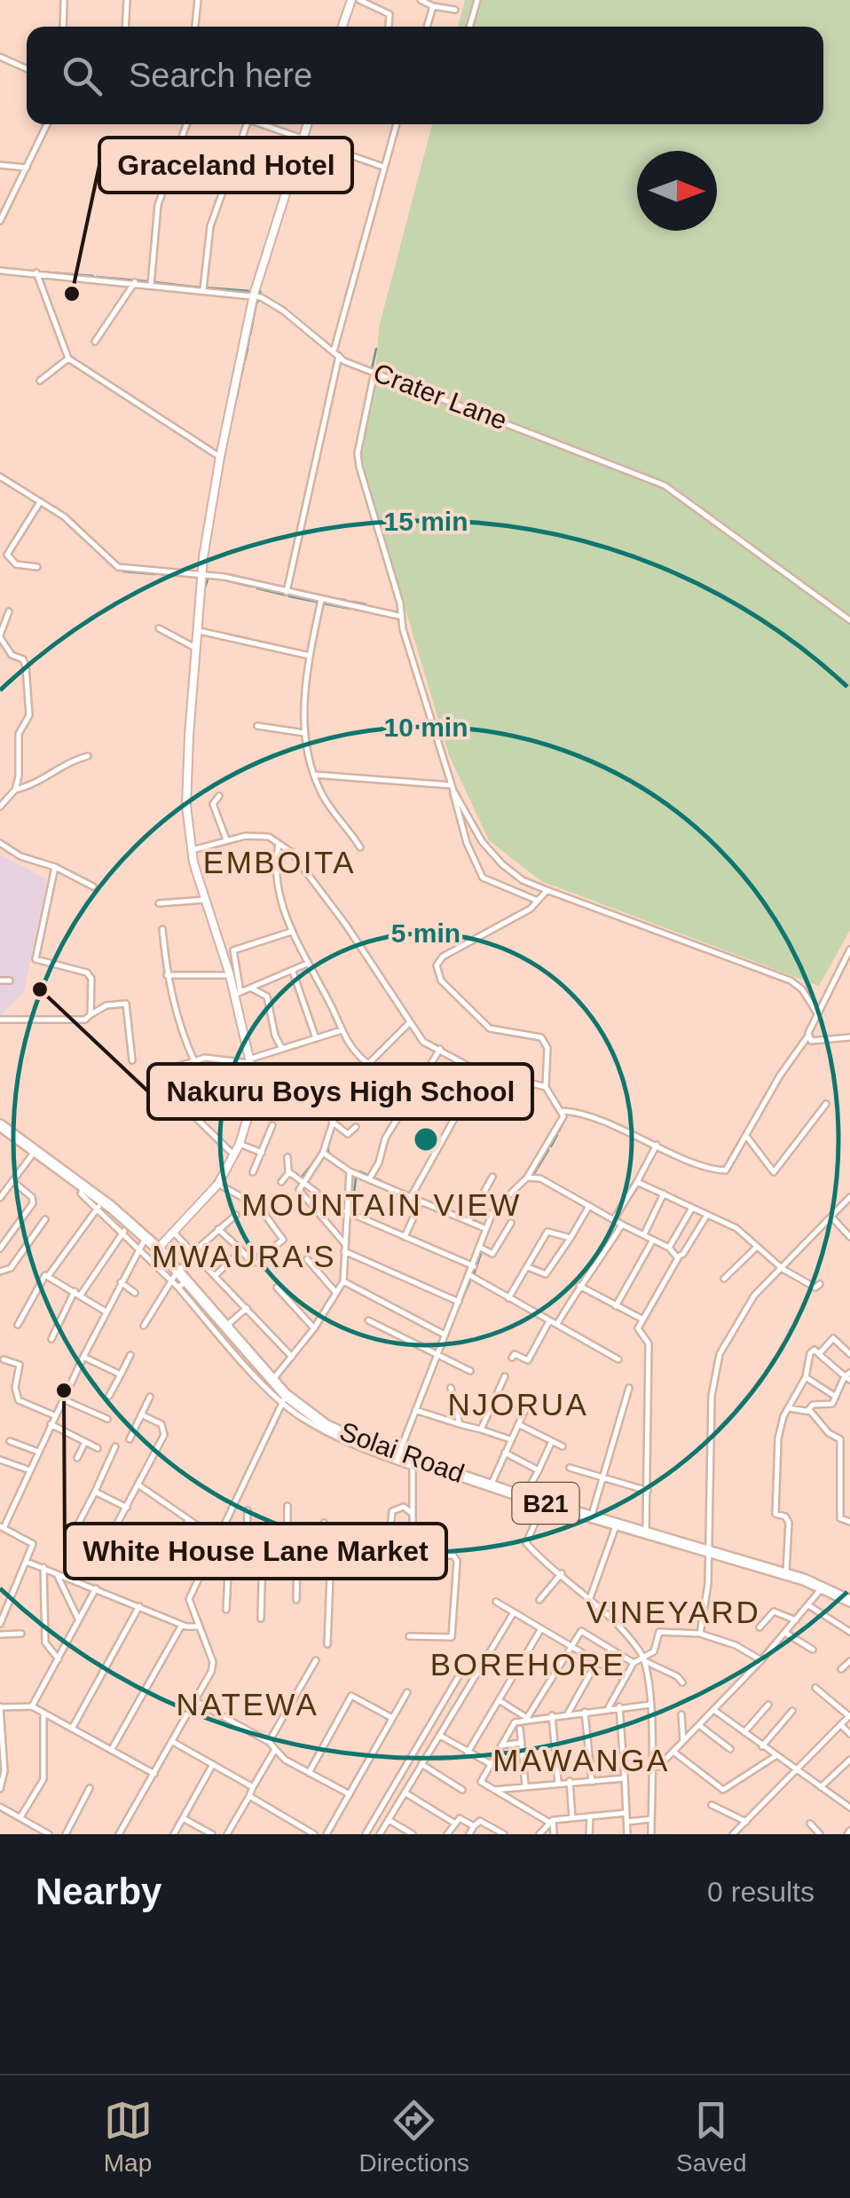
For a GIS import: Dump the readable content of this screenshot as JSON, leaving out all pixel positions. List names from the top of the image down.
{
  "streets": {
    "highway": ["Solai Road", "B21"],
    "street": ["Crater Lane"]
  },
  "districts": [
    "EMBOITA",
    "MOUNTAIN VIEW",
    "MWAURA'S",
    "NJORUA",
    "VINEYARD",
    "BOREHORE",
    "NATEWA",
    "MAWANGA"
  ],
  "places": ["Graceland Hotel", "Nakuru Boys High School", "White House Lane Market"],
  "north": "right",
  "page": {
    "search": "Search here",
    "heading": ["Nearby", "0 results"],
    "nav": ["Map", "Directions", "Saved"]
  },
  "rings": ["15 min", "10 min", "5 min"]
}
